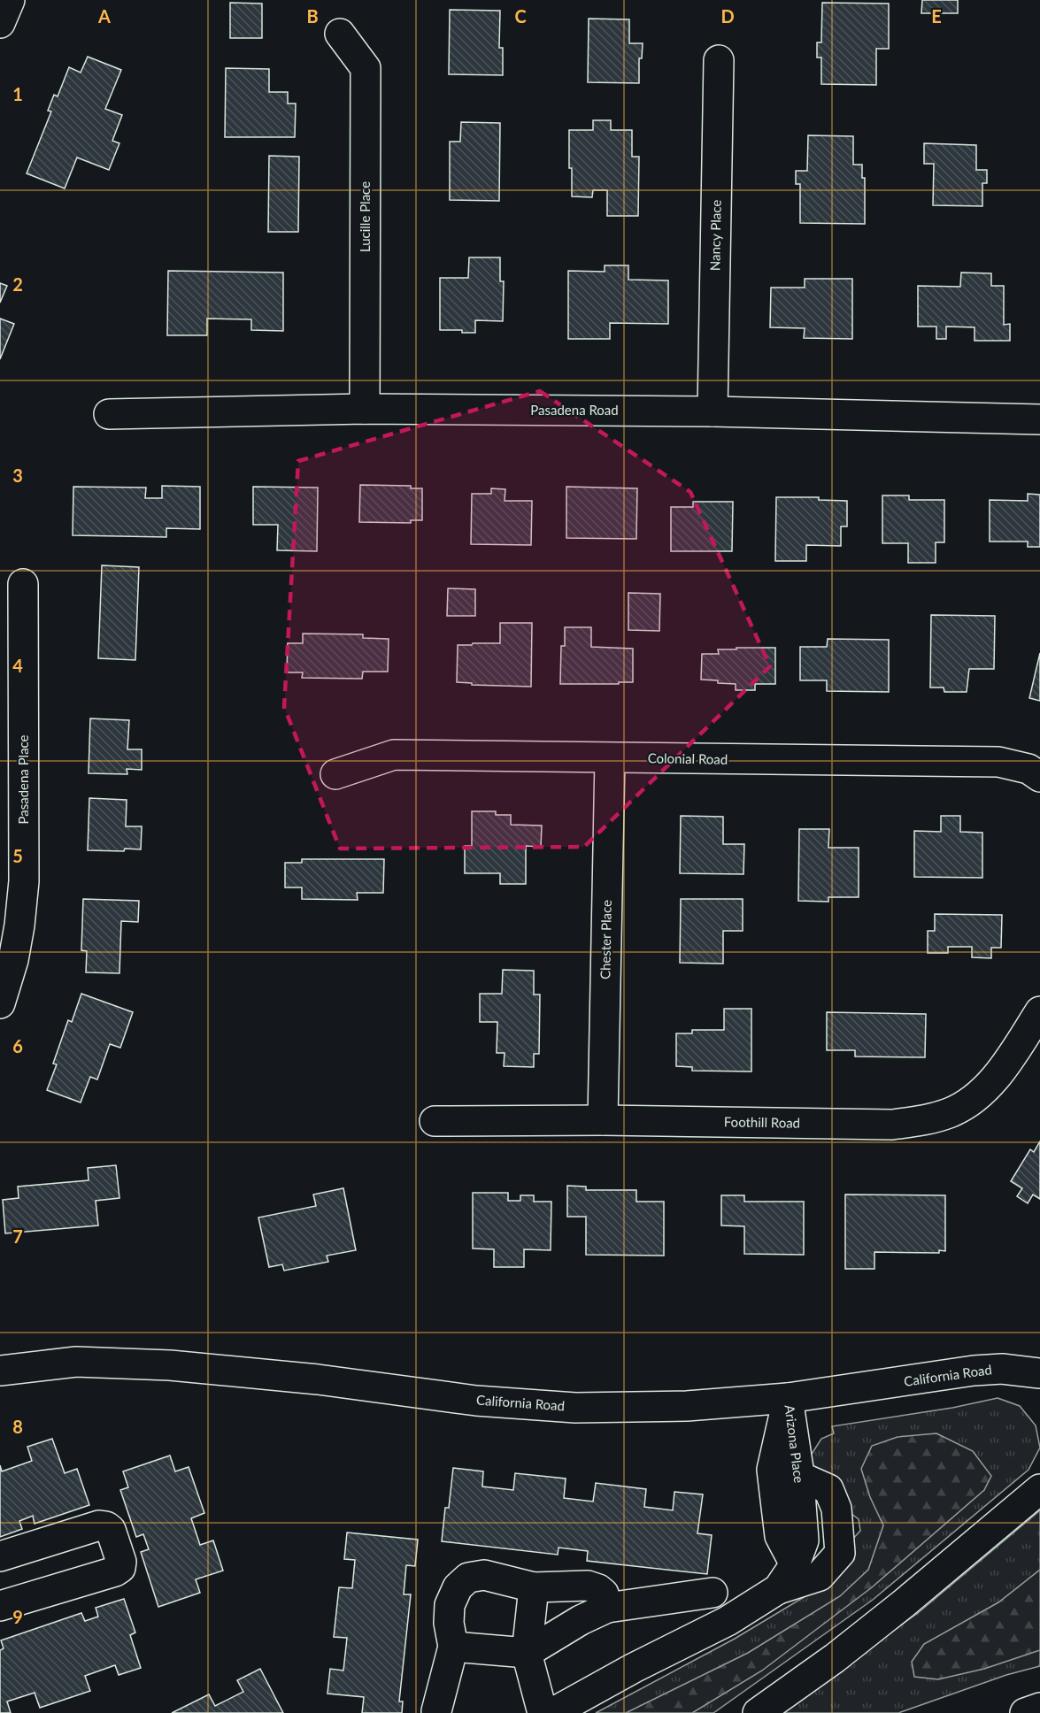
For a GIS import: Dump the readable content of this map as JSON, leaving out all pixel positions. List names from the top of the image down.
{
  "streets": {
    "main road": [
      "Lucille Place",
      "Nancy Place",
      "Pasadena Road",
      "Colonial Road",
      "Pasadena Place",
      "Chester Place",
      "Foothill Road",
      "California Road",
      "Arizona Place"
    ]
  },
  "crossings": [
    ["Lucille Place", "Pasadena Road"],
    ["Nancy Place", "Pasadena Road"],
    ["Colonial Road", "Chester Place"],
    ["Chester Place", "Foothill Road"],
    ["California Road", "Arizona Place"]
  ],
  "grid": {
    "columns": [
      "A",
      "B",
      "C",
      "D",
      "E"
    ],
    "rows": [
      "1",
      "2",
      "3",
      "4",
      "5",
      "6",
      "7",
      "8",
      "9"
    ]
  }
}
